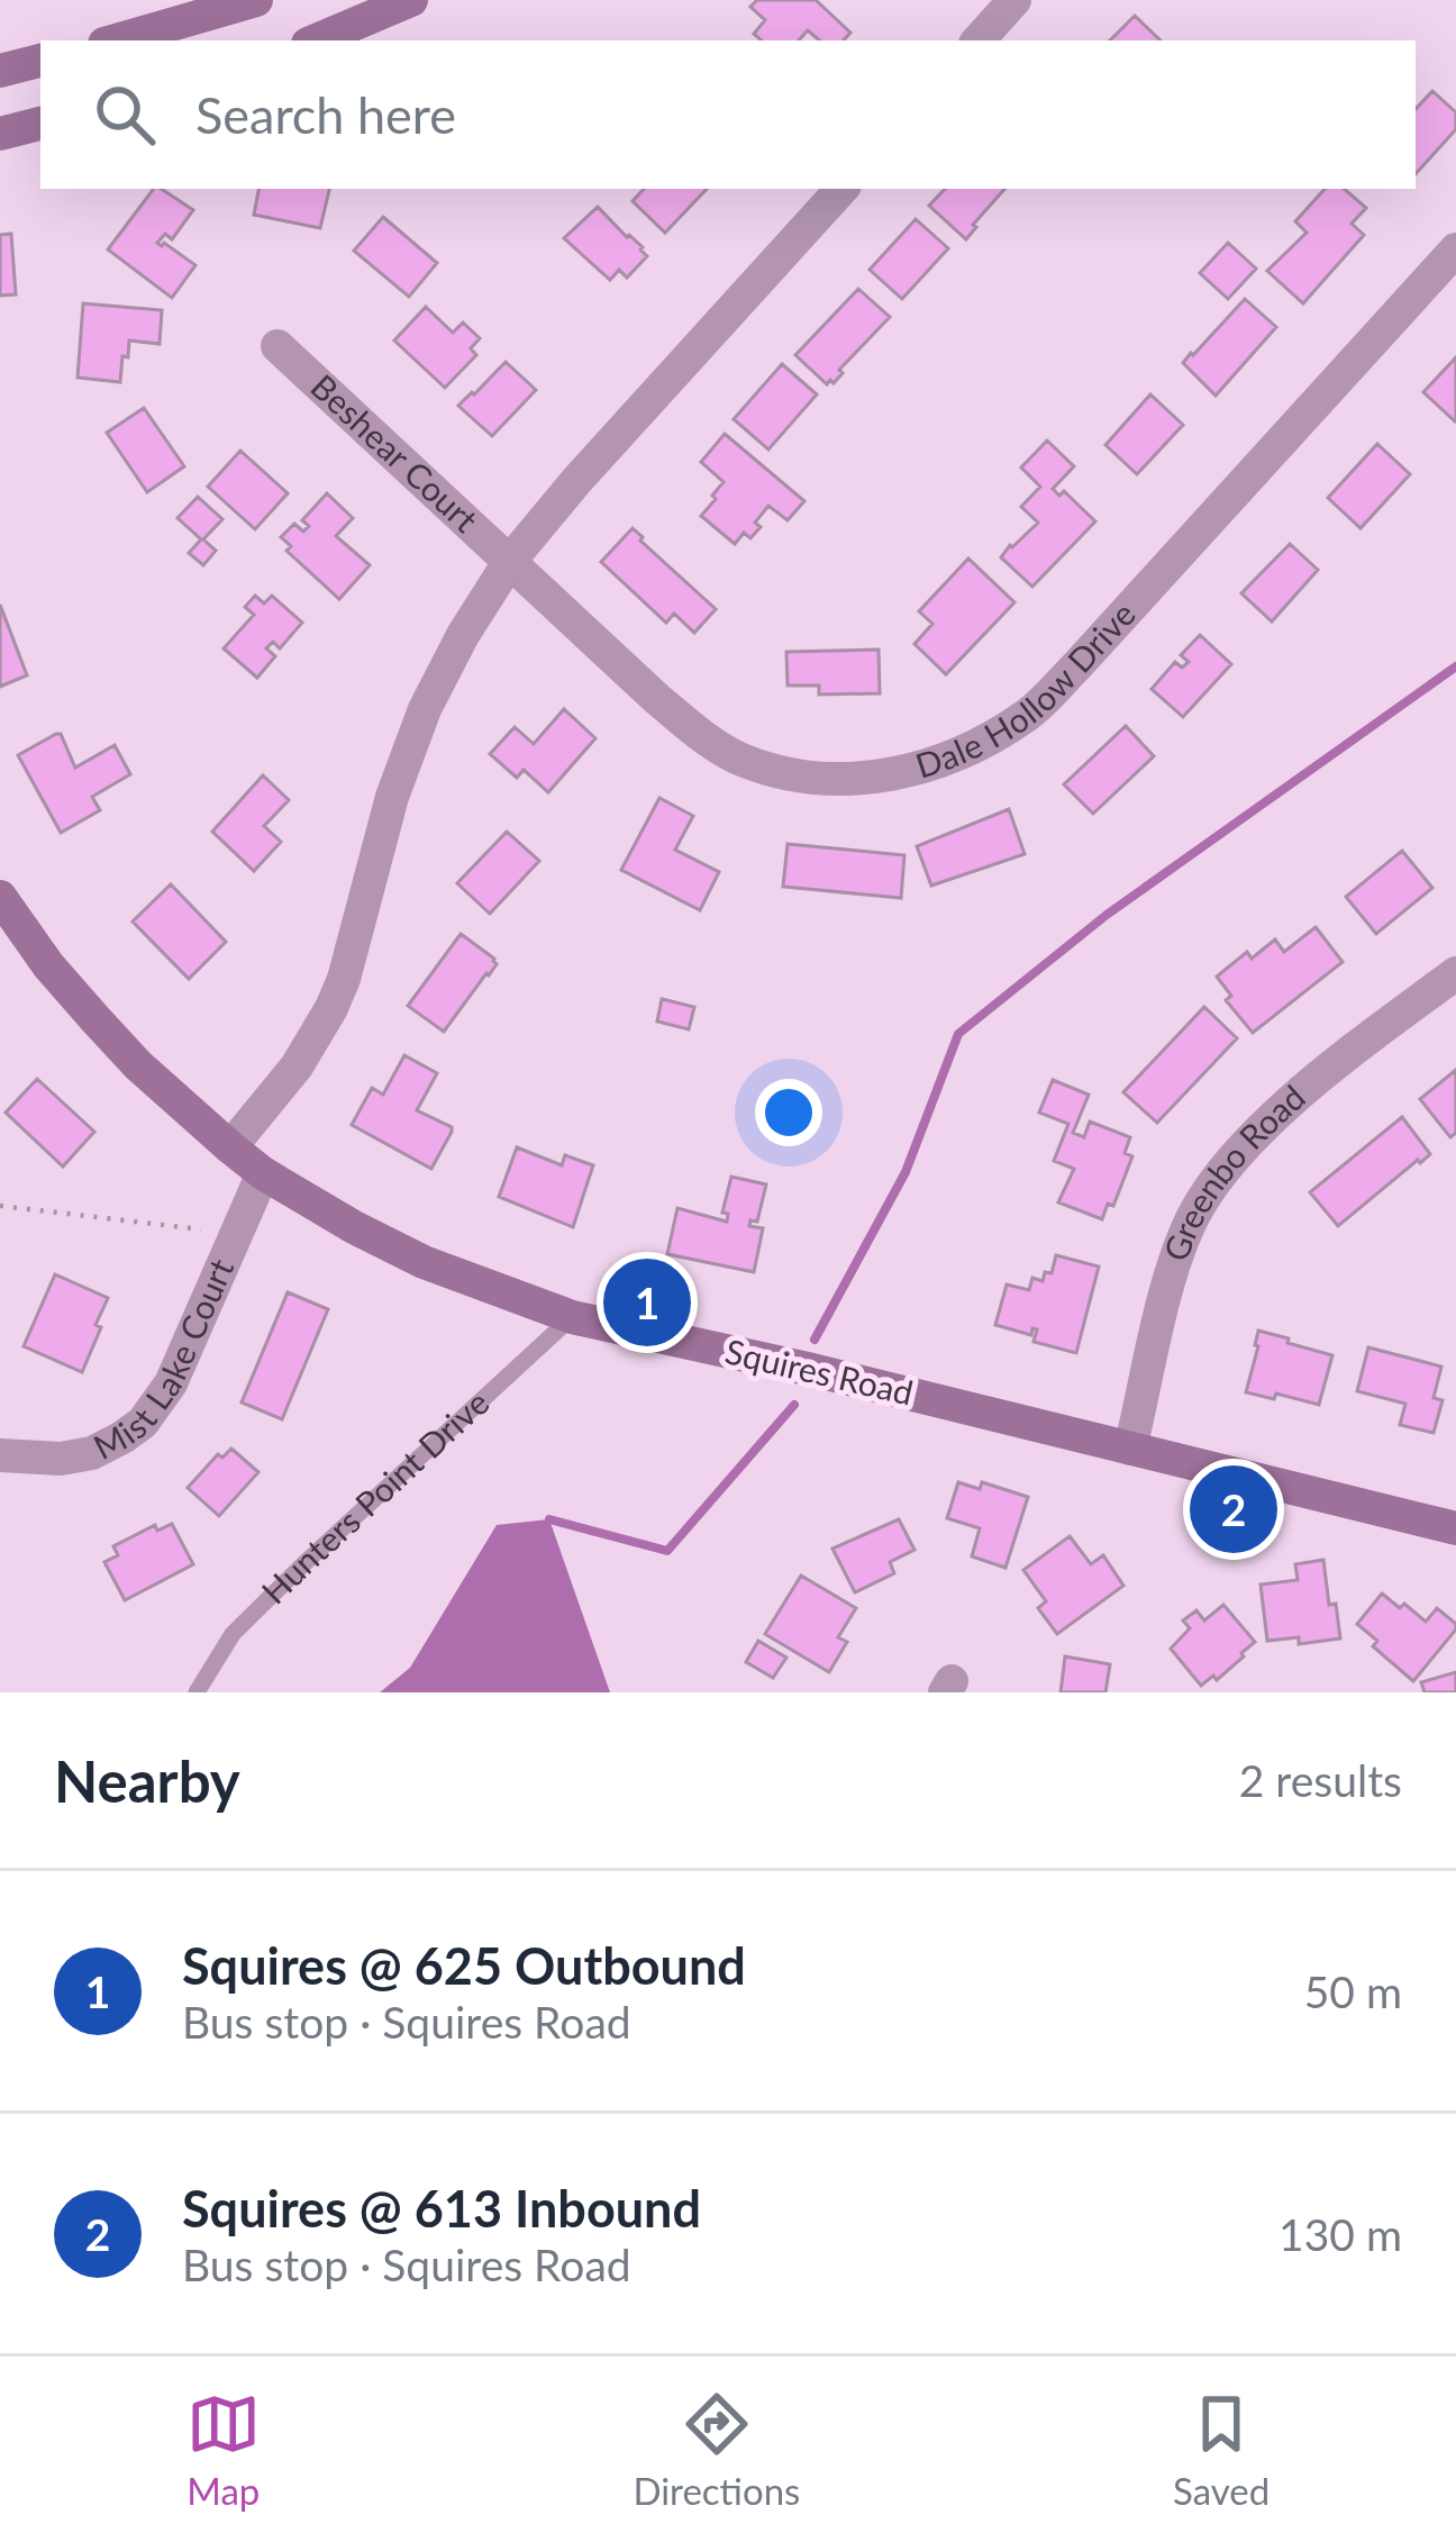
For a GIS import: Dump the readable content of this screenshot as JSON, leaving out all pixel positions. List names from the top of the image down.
{
  "streets": {
    "street": [
      "Beshear Court",
      "Dale Hollow Drive",
      "Greenbo Road",
      "Mist Lake Court",
      "Squires Road"
    ],
    "lane": ["Hunters Point Drive"]
  },
  "crossings": [
    ["Beshear Court", "Dale Hollow Drive"],
    ["Greenbo Road", "Squires Road"],
    ["Mist Lake Court", "Squires Road"],
    ["Squires Road", "Hunters Point Drive"]
  ],
  "page": {
    "search": "Search here",
    "pins": ["1", "2"],
    "heading": ["Nearby", "2 results"],
    "list": [
      {
        "mark": "1",
        "name": "Squires @ 625 Outbound",
        "note": "Bus stop · Squires Road",
        "value": "50 m"
      },
      {
        "mark": "2",
        "name": "Squires @ 613 Inbound",
        "note": "Bus stop · Squires Road",
        "value": "130 m"
      }
    ],
    "nav": ["Map", "Directions", "Saved"]
  }
}
